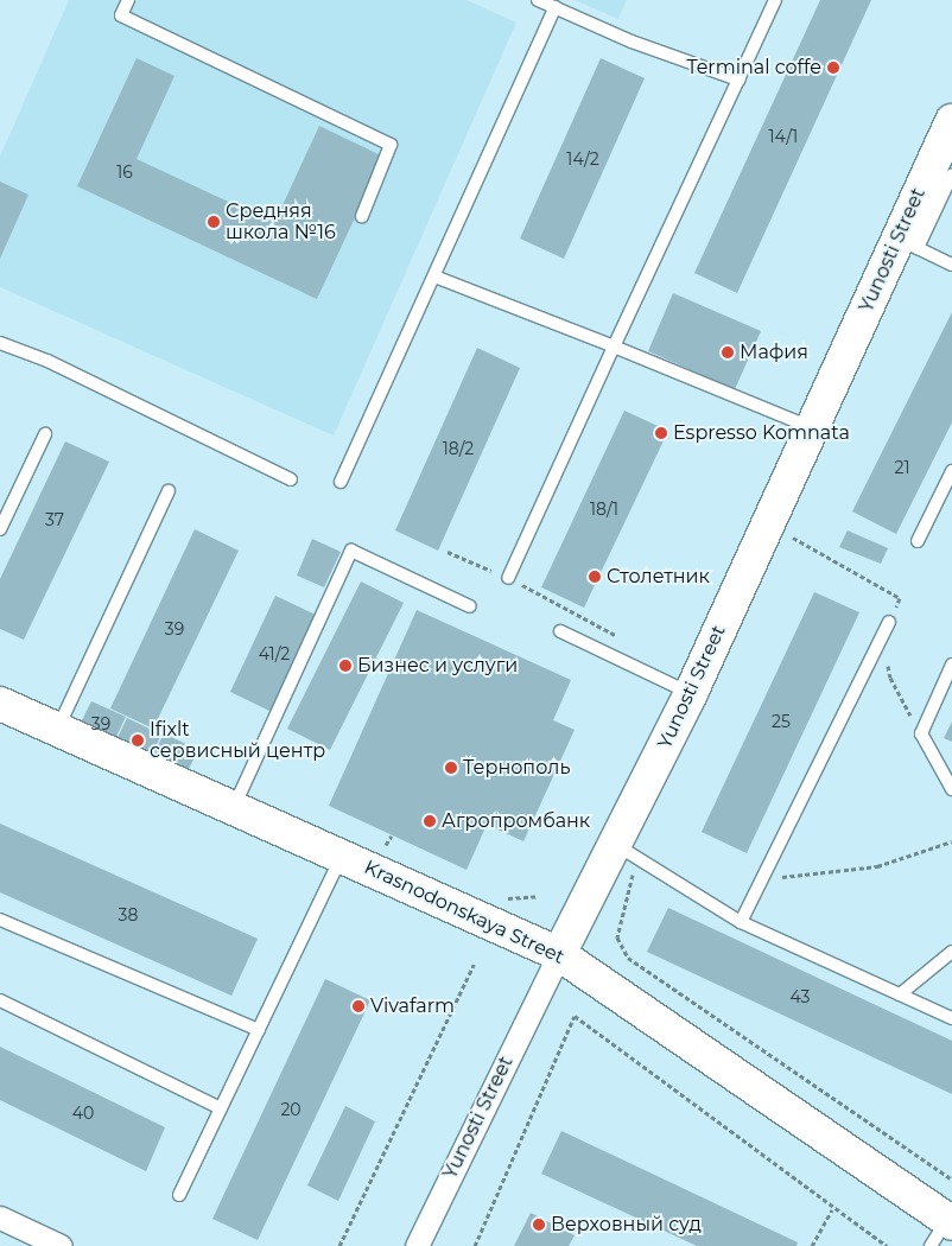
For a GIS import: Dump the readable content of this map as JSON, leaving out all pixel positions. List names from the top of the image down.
{
  "streets": {
    "street": ["Yunosti Street", "Krasnodonskaya Street"]
  },
  "crossings": [
    ["Yunosti Street", "Krasnodonskaya Street"]
  ],
  "places": [
    "Terminal coffe",
    "Средняя школа №16",
    "Мафия",
    "Espresso Komnata",
    "Столетник",
    "Бизнес и услуги",
    "Ifixlt сервисный центр",
    "Тернополь",
    "Агропромбанк",
    "Vivafarm",
    "Верховный суд"
  ],
  "house_numbers": [
    "14/1",
    "14/2",
    "16",
    "18/2",
    "21",
    "18/1",
    "37",
    "39",
    "41/2",
    "25",
    "39",
    "38",
    "43",
    "20",
    "40"
  ]
}
